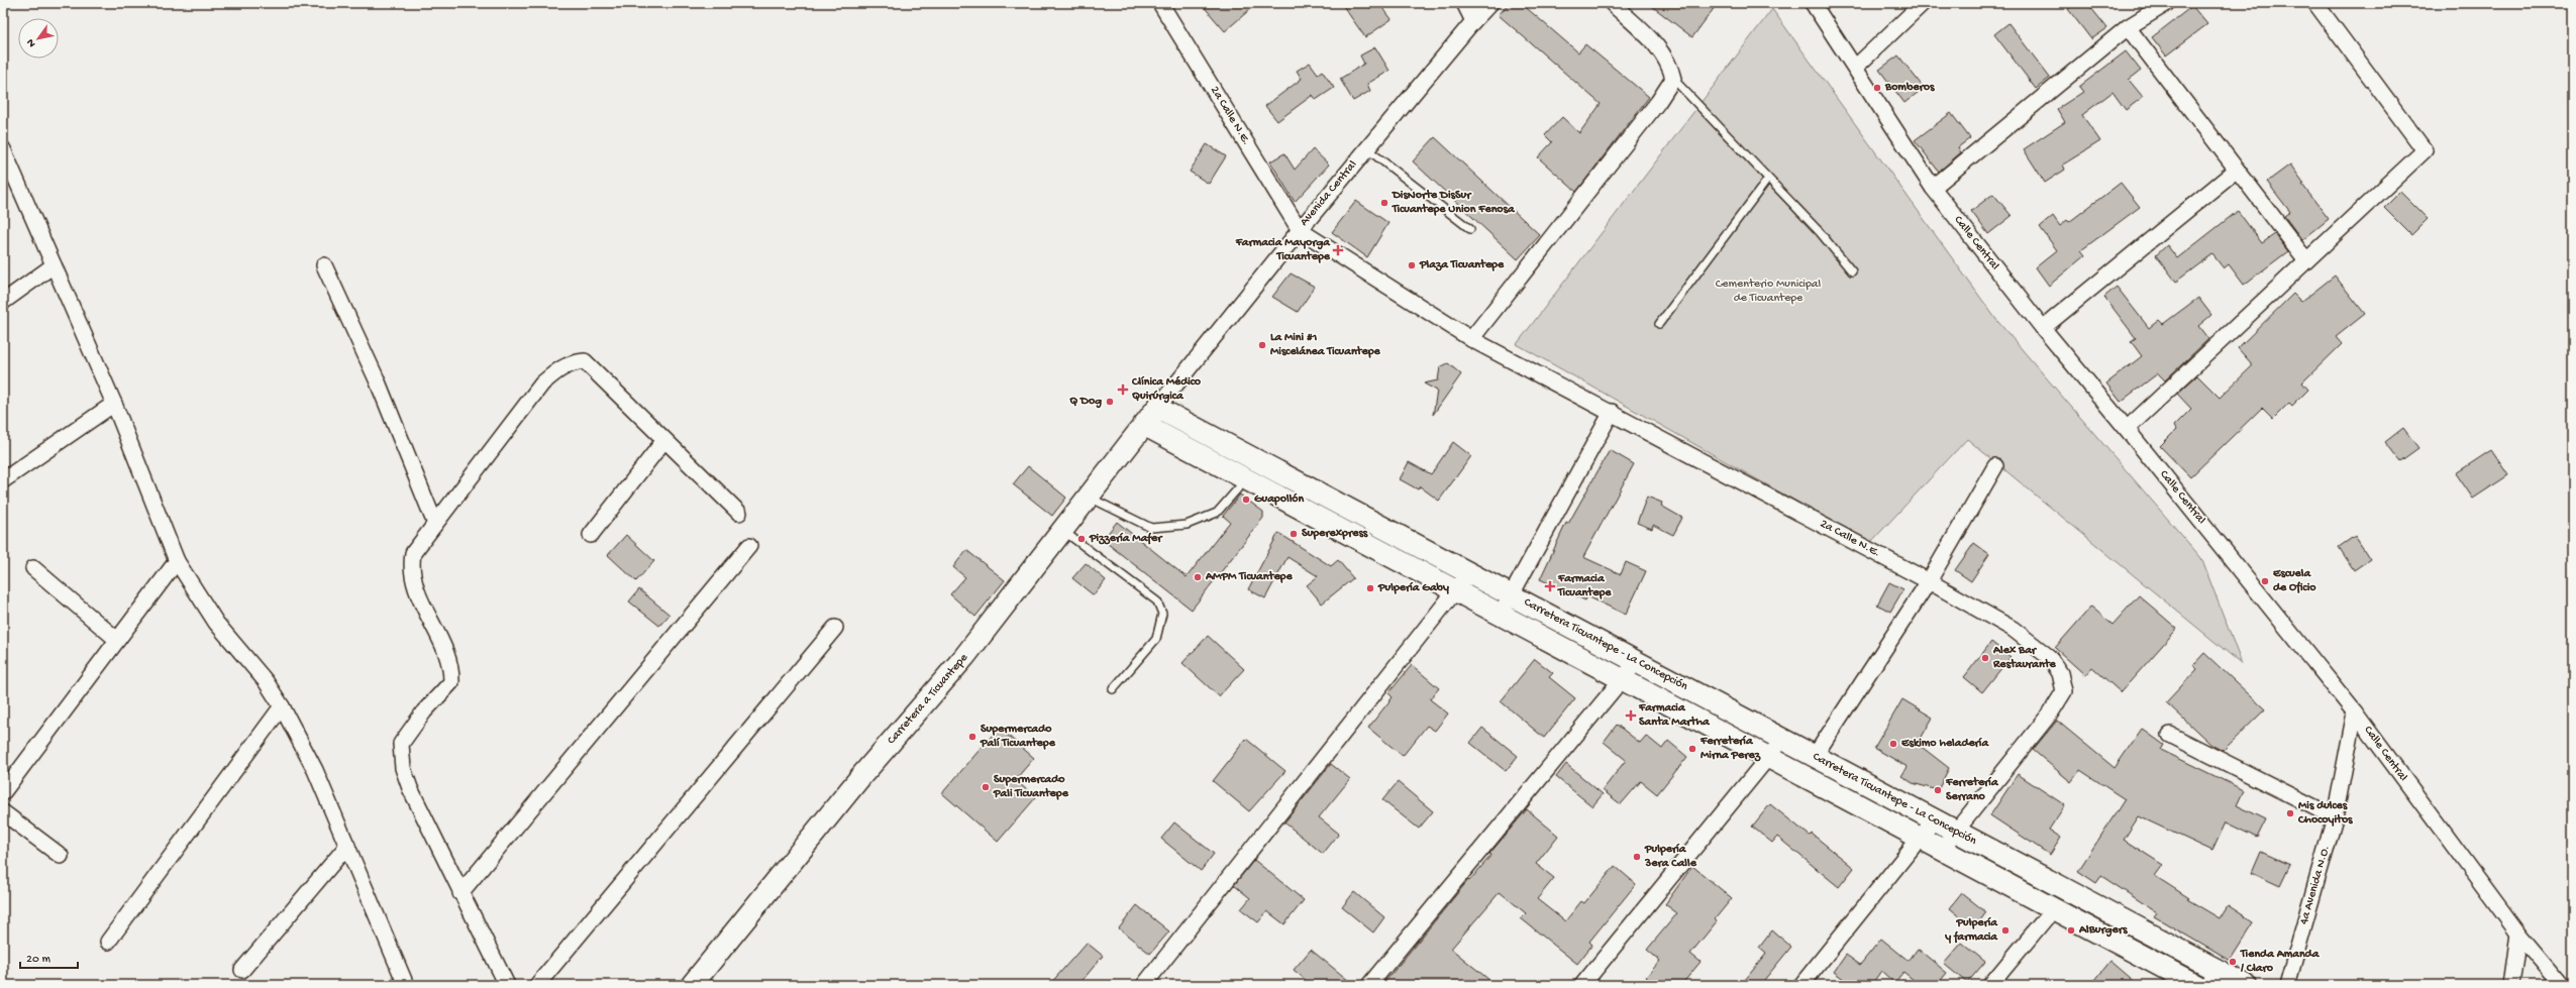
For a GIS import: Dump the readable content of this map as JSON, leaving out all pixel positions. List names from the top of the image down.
{
  "streets": {
    "main road": ["Carretera Ticuantepe - La Concepción", "Carretera a Ticuantepe"],
    "street": [
      "2a Calle N.E.",
      "Avenida Central",
      "Calle Central",
      "4a Avenida N.O."
    ]
  },
  "crossings": [
    ["2a Calle N.E.", "Avenida Central"],
    ["2a Calle N.E.", "Carretera Ticuantepe - La Concepción"],
    ["Avenida Central", "Carretera Ticuantepe - La Concepción"],
    ["Avenida Central", "Carretera a Ticuantepe"],
    ["Calle Central", "4a Avenida N.O."],
    ["Carretera Ticuantepe - La Concepción", "Carretera a Ticuantepe"]
  ],
  "parks": ["Cementerio Municipal de Ticuantepe"],
  "places": {
    "other": [
      "Bomberos",
      "DisNorte DisSur Ticuantepe Union Fenosa",
      "Plaza Ticuantepe",
      "La Mini #1 Miscelánea Ticuantepe",
      "Q Dog",
      "Guapollón",
      "Superexpress",
      "Pizzería Mafer",
      "AMPM Ticuantepe",
      "Escuela de Oficio",
      "Pulpería Gaby",
      "Alex Bar Restaurante",
      "Supermercado Palí Ticuantepe",
      "Eskimo heladería",
      "Ferretería Mirna Perez",
      "Supermercado Pali Ticuantepe",
      "Ferretería Serrano",
      "Mis dulces Chocoyitos",
      "Pulpería 3era Calle",
      "Pulpería y farmacia",
      "AlBurgers",
      "Tienda Amanda / Claro"
    ],
    "health": [
      "Farmacia Mayorga Ticuantepe",
      "Clínica Médico Quirúrgica",
      "Farmacia Ticuantepe",
      "Farmacia Santa Martha"
    ]
  },
  "scale_bar": "20 m",
  "north": "bottom left"
}
